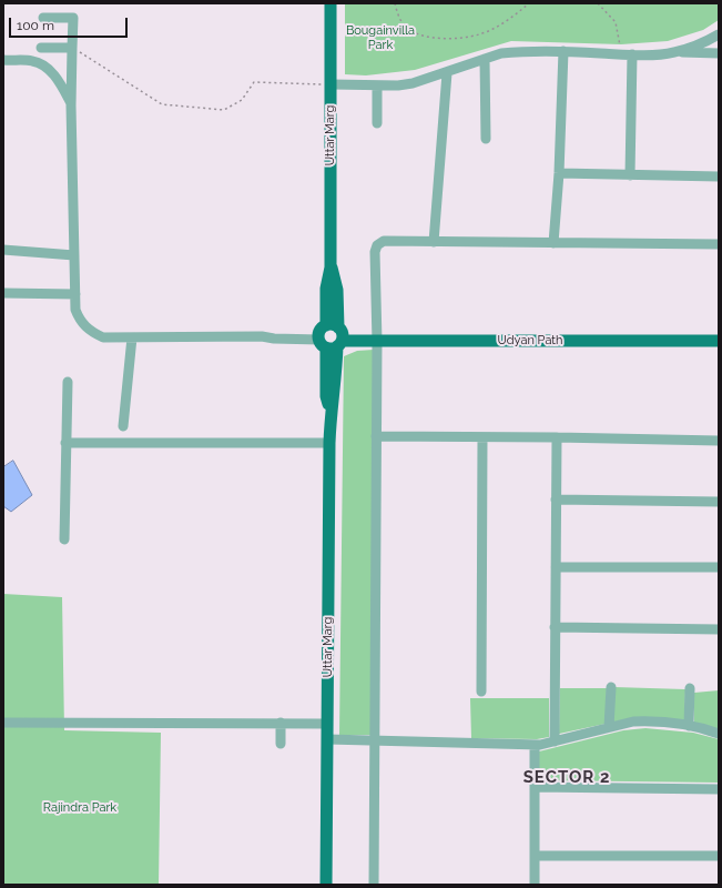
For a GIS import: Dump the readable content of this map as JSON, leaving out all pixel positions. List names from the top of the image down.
{
  "streets": {
    "main road": ["Uttar Marg", "Udyan Path"]
  },
  "crossings": [
    ["Uttar Marg", "Udyan Path"]
  ],
  "districts": ["SECTOR 2"],
  "parks": ["Bougainvilla Park", "Rajindra Park"],
  "scale_bar": "100 m"
}
